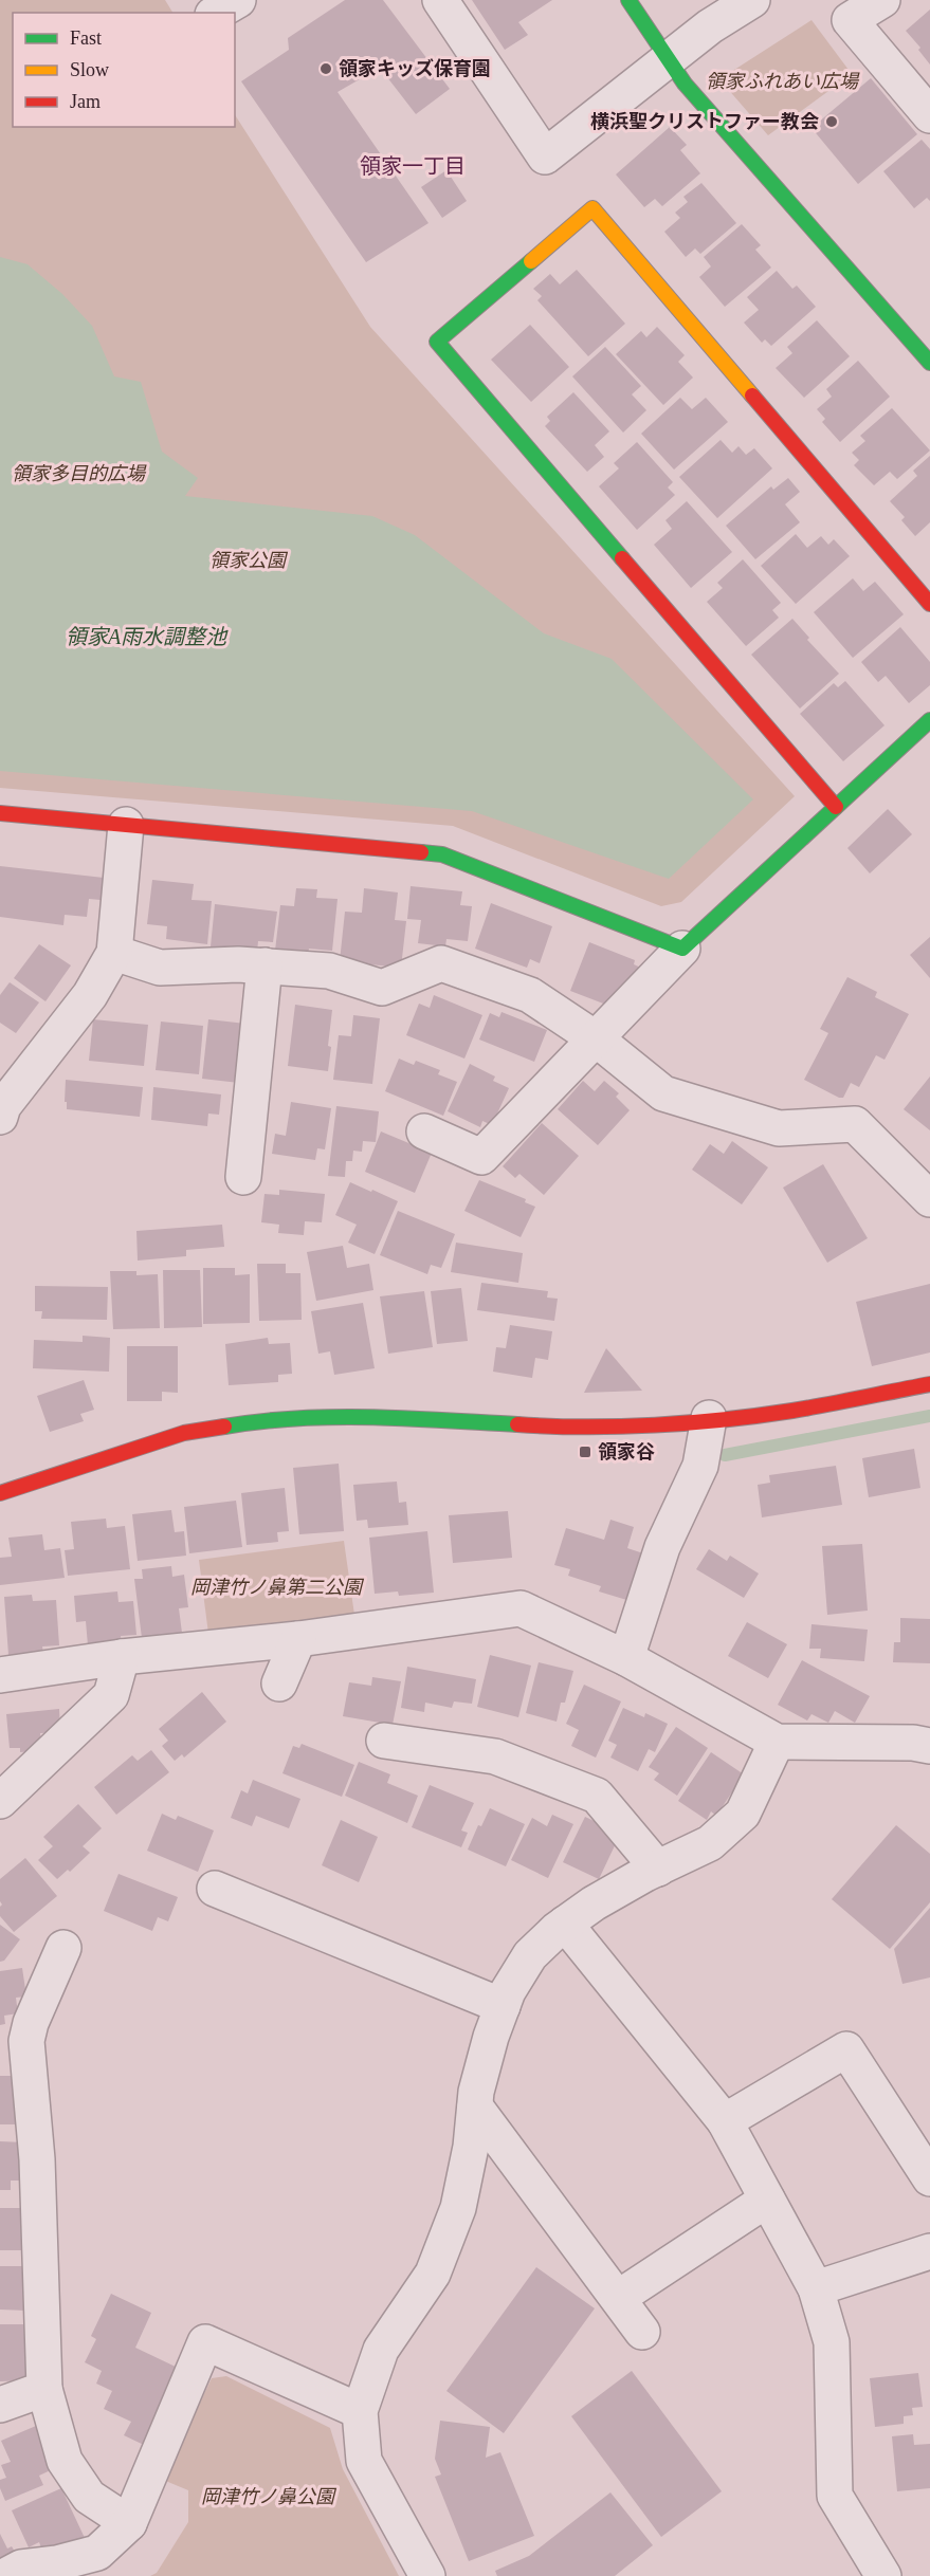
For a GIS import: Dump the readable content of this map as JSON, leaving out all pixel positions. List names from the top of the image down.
{
  "districts": ["領家一丁目"],
  "water": ["領家A雨水調整池"],
  "parks": [
    "領家ふれあい広場",
    "領家多目的広場",
    "領家公園",
    "岡津竹ノ鼻第二公園",
    "岡津竹ノ鼻公園"
  ],
  "places": {
    "other": ["領家キッズ保育園", "横浜聖クリストファー教会"],
    "transit": ["領家谷"]
  },
  "legend": ["Fast", "Slow", "Jam"]
}
